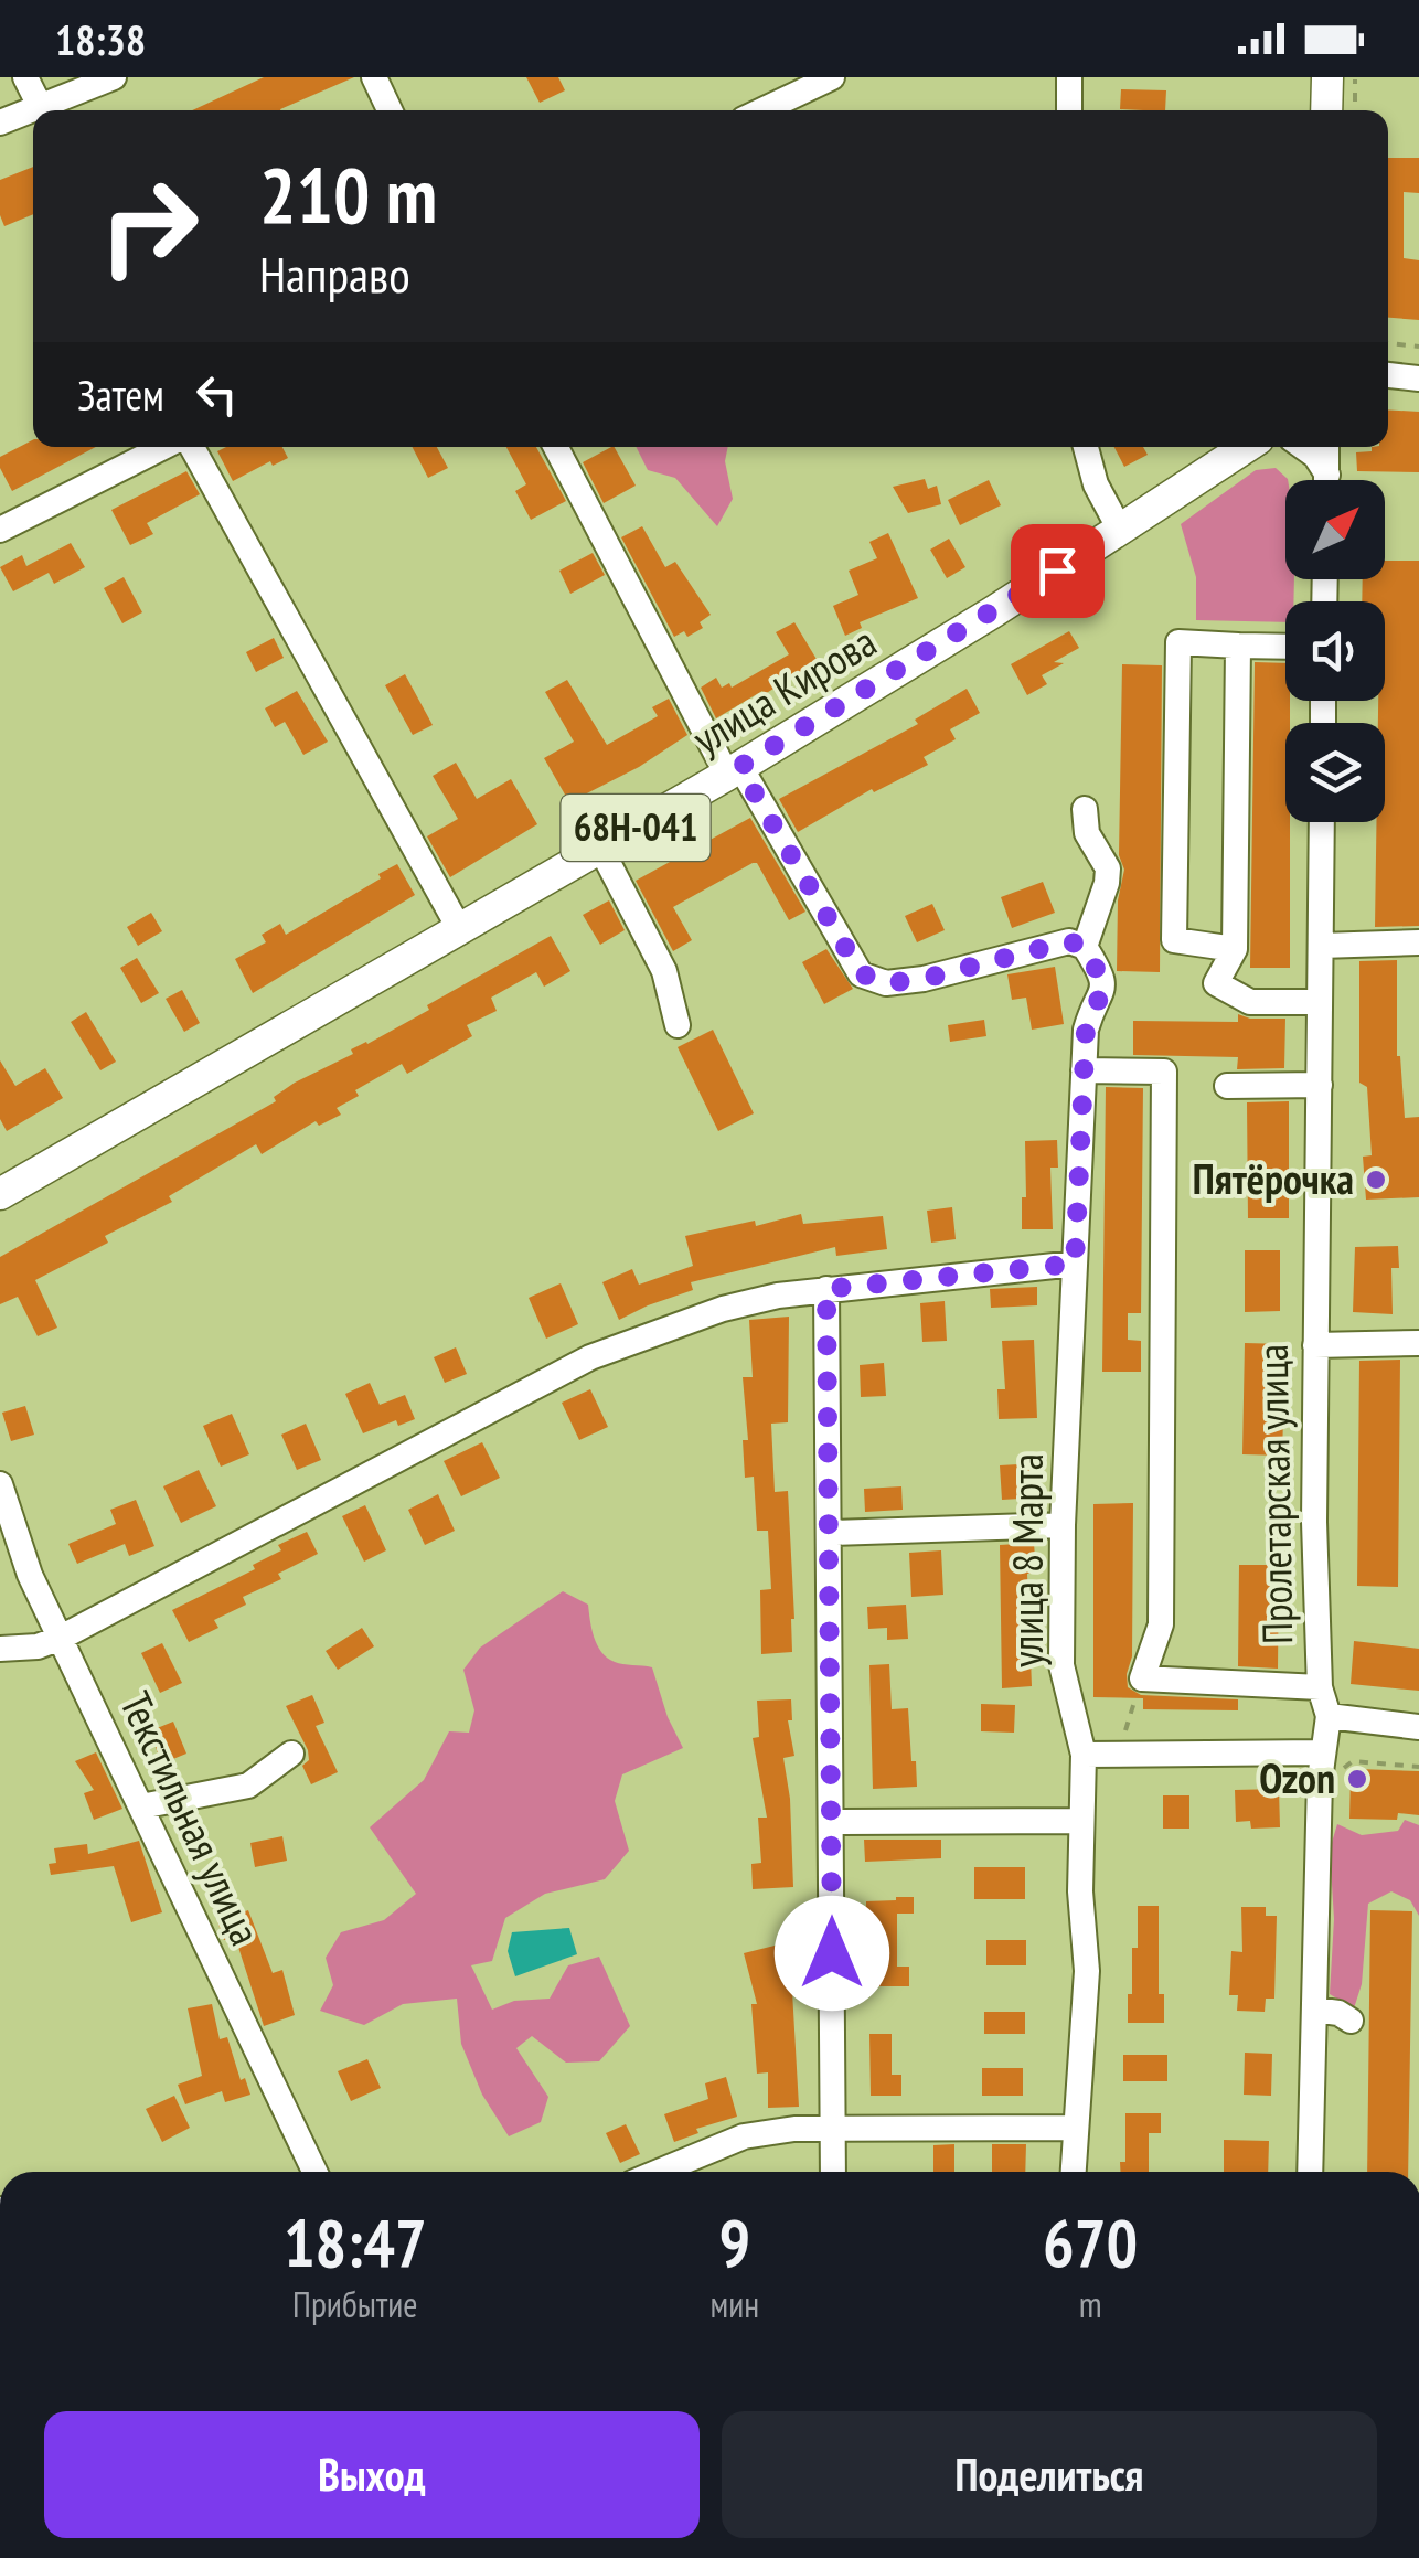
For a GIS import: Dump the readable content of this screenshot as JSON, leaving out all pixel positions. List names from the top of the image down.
{
  "streets": {
    "main road": ["улица Кирова", "68Н-041"],
    "street": ["Пролетарская улица", "улица 8 Марта", "Текстильная улица"]
  },
  "places": ["Пятёрочка", "Ozon"],
  "north": "top right",
  "page": {
    "status": "18:38",
    "turn": ["210 m", "Направо"],
    "then": "Затем",
    "eta": [
      "18:47",
      "Прибытие",
      "9",
      "мин",
      "670",
      "m"
    ],
    "buttons": ["Выход", "Поделиться"]
  }
}
